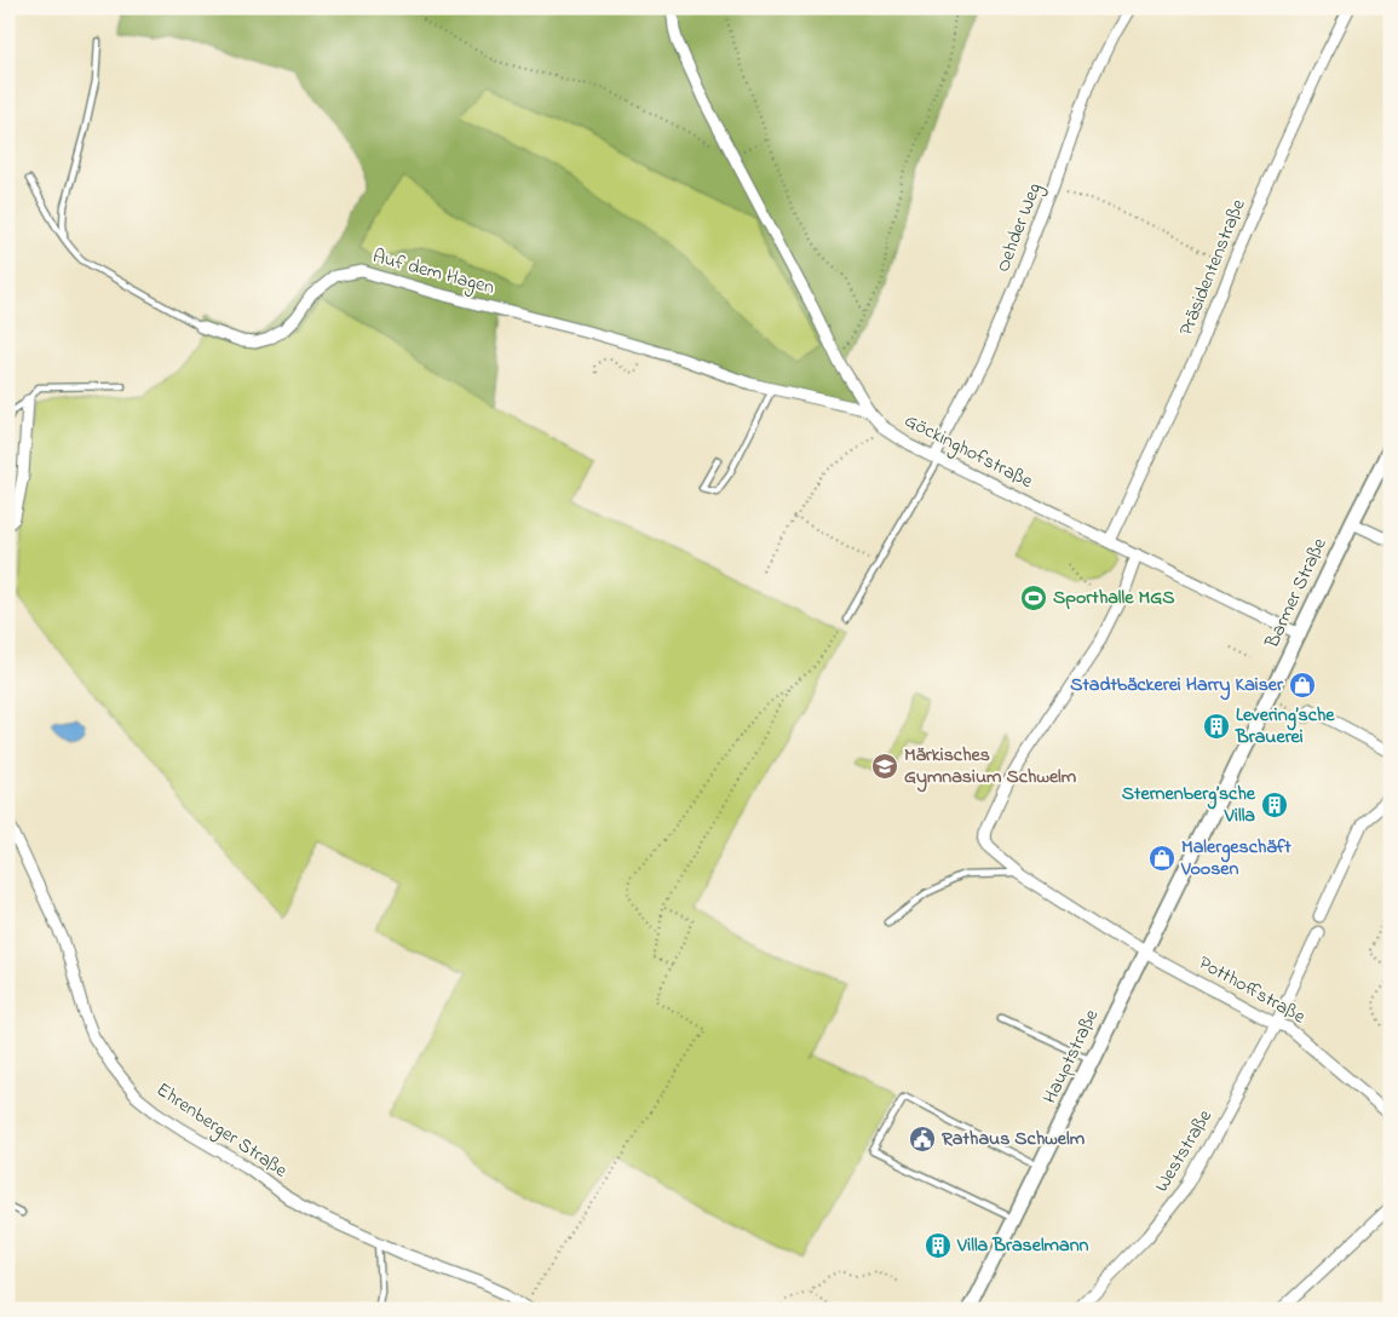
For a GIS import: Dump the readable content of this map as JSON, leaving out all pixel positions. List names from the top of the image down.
{
  "streets": {
    "street": [
      "Oehder Weg",
      "Präsidentenstraße",
      "Auf dem Hagen",
      "Göckinghofstraße",
      "Barmer Straße",
      "Potthoffstraße",
      "Hauptstraße",
      "Ehrenberger Straße",
      "Weststraße"
    ]
  },
  "crossings": [
    ["Oehder Weg", "Göckinghofstraße"],
    ["Präsidentenstraße", "Göckinghofstraße"],
    ["Auf dem Hagen", "Göckinghofstraße"],
    ["Göckinghofstraße", "Barmer Straße"],
    ["Barmer Straße", "Potthoffstraße"],
    ["Barmer Straße", "Hauptstraße"],
    ["Potthoffstraße", "Hauptstraße"],
    ["Potthoffstraße", "Weststraße"]
  ],
  "places": {
    "sports": ["Sporthalle MGS"],
    "shop": ["Stadtbäckerei Harry Kaiser", "Malergeschäft Voosen"],
    "building": ["Levering’sche Brauerei", "Sternenberg’sche Villa", "Villa Braselmann"],
    "school or university": ["Märkisches Gymnasium Schwelm"],
    "public building": ["Rathaus Schwelm"]
  }
}
